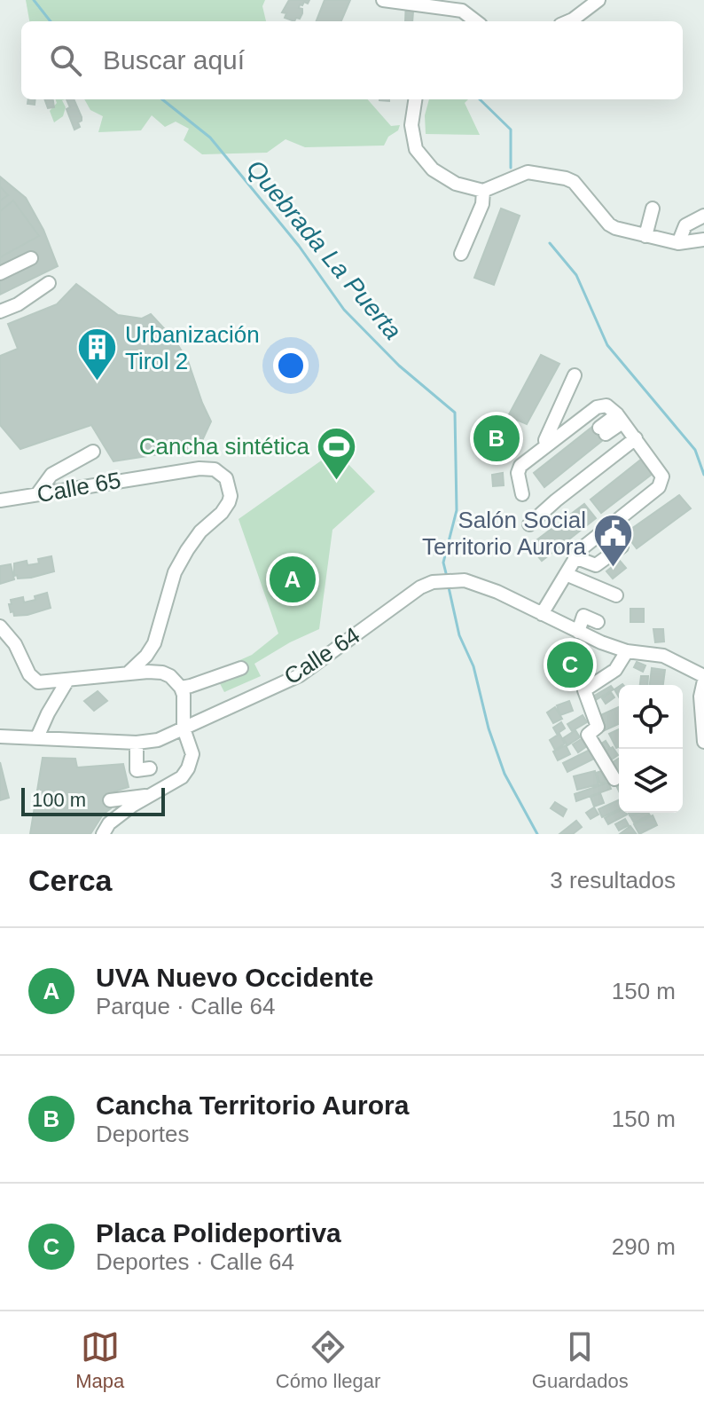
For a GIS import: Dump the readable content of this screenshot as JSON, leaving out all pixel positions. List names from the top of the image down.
{
  "streets": {
    "street": ["Calle 65", "Calle 64"]
  },
  "water": ["Quebrada La Puerta"],
  "places": {
    "building": ["Urbanización Tirol 2"],
    "sports": ["Cancha sintética"],
    "public building": ["Salón Social Territorio Aurora"]
  },
  "scale_bar": "100 m",
  "page": {
    "search": "Buscar aquí",
    "pins": ["B", "A", "C"],
    "scale": "100 m",
    "heading": ["Cerca", "3 resultados"],
    "list": [
      {
        "mark": "A",
        "name": "UVA Nuevo Occidente",
        "note": "Parque · Calle 64",
        "value": "150 m"
      },
      {
        "mark": "B",
        "name": "Cancha Territorio Aurora",
        "note": "Deportes",
        "value": "150 m"
      },
      {
        "mark": "C",
        "name": "Placa Polideportiva",
        "note": "Deportes · Calle 64",
        "value": "290 m"
      }
    ],
    "nav": ["Mapa", "Cómo llegar", "Guardados"]
  }
}
